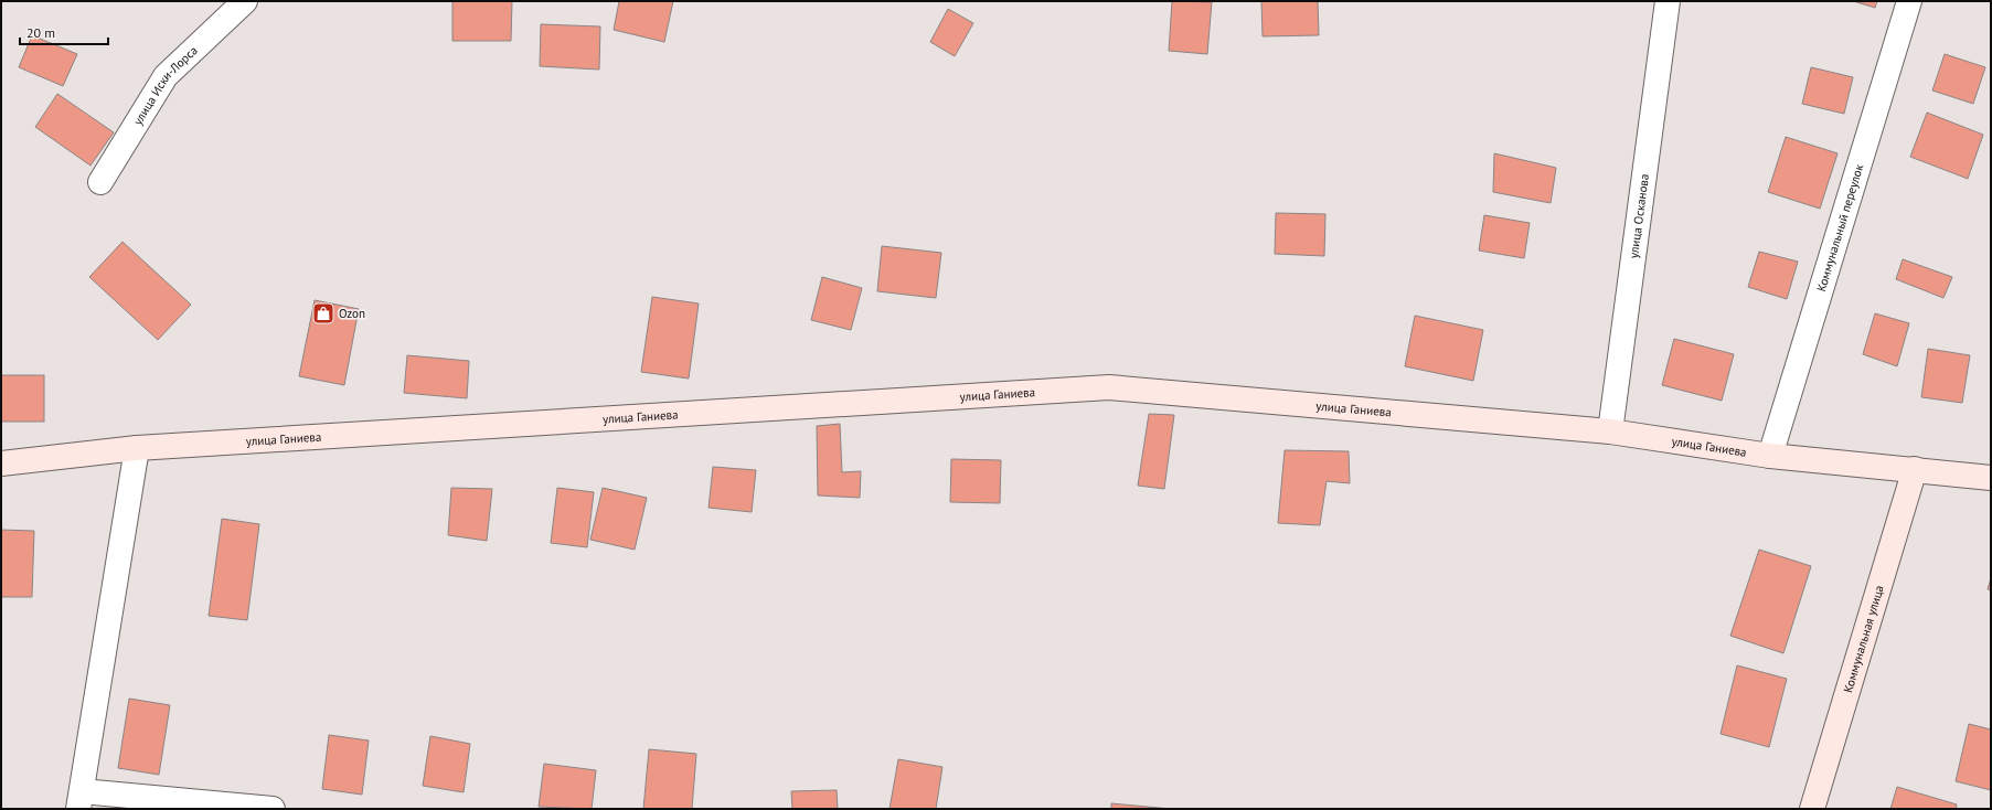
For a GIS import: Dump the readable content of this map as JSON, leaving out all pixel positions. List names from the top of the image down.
{
  "streets": {
    "main road": ["улица Ганиева", "Коммунальная улица"],
    "street": ["улица Иски-Лорса", "улица Осканова", "Коммунальный переулок"]
  },
  "crossings": [
    ["улица Осканова", "улица Ганиева"],
    ["Коммунальный переулок", "улица Ганиева"],
    ["улица Ганиева", "Коммунальная улица"]
  ],
  "places": {
    "shop": ["Ozon"]
  },
  "scale_bar": "20 m"
}
